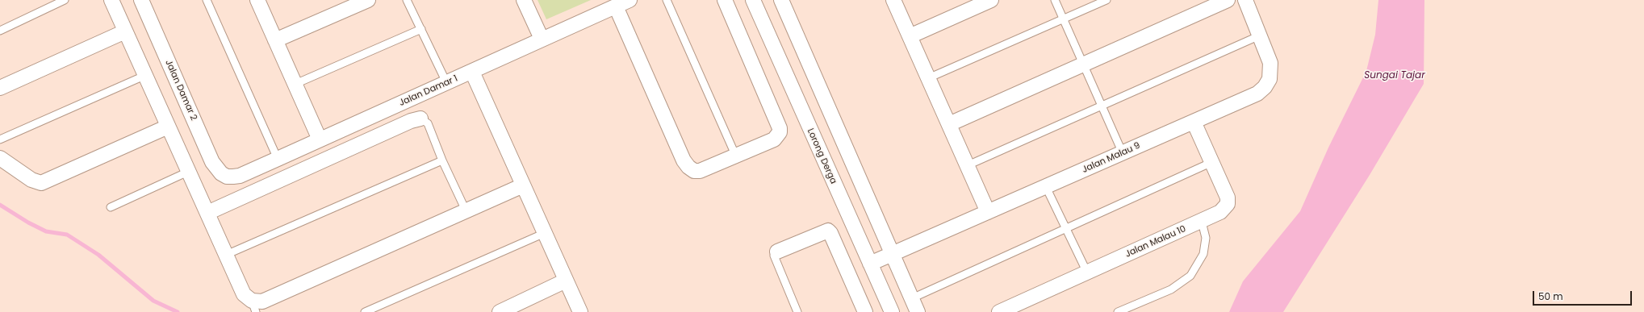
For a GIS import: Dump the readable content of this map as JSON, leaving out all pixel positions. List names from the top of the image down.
{
  "streets": {
    "street": [
      "Jalan Damar 2",
      "Jalan Damar 1",
      "Lorong Derga",
      "Jalan Malau 9",
      "Jalan Malau 10"
    ]
  },
  "crossings": [
    ["Jalan Damar 2", "Jalan Damar 1"],
    ["Lorong Derga", "Jalan Malau 9"],
    ["Jalan Malau 9", "Jalan Malau 10"]
  ],
  "water": ["Sungai Tajar"],
  "scale_bar": "50 m"
}
